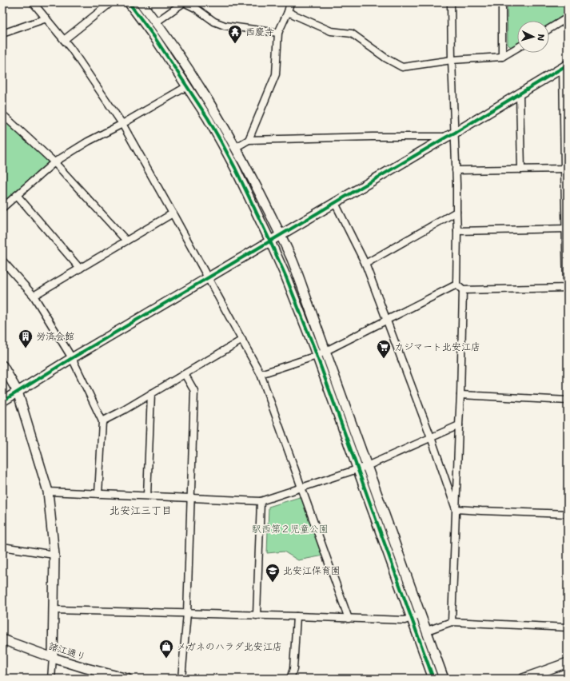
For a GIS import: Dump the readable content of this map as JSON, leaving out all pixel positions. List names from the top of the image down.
{
  "streets": {
    "street": ["諸江通り"]
  },
  "districts": ["北安江三丁目"],
  "parks": ["駅西第２児童公園"],
  "places": {
    "temple": ["西慶寺"],
    "building": ["労済会館"],
    "supermarket": ["カジマート北安江店"],
    "school or university": ["北安江保育園"],
    "shop": ["メガネのハラダ北安江店"]
  },
  "north": "right"
}
